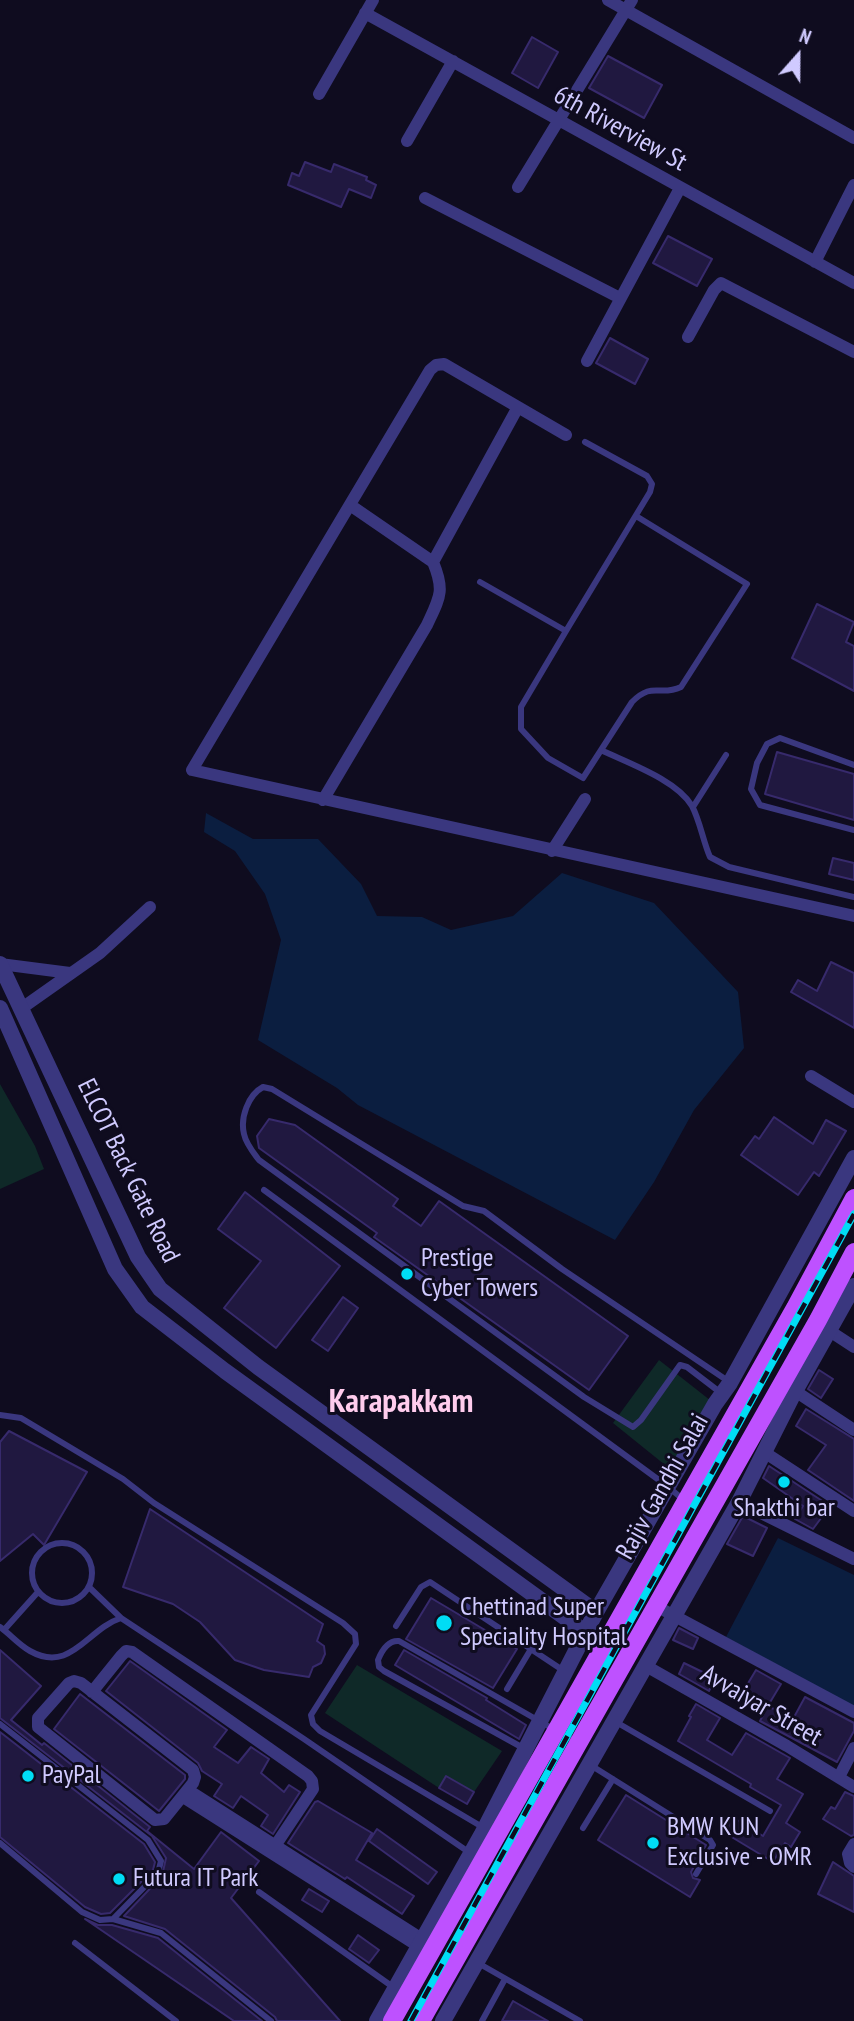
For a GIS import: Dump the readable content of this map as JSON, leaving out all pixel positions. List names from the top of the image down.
{
  "streets": {
    "main road": ["Rajiv Gandhi Salai"],
    "street": ["6th Riverview St", "ELCOT Back Gate Road", "Avvaiyar Street"]
  },
  "districts": ["Karapakkam"],
  "places": [
    "Prestige Cyber Towers",
    "Shakthi bar",
    "Chettinad Super Speciality Hospital",
    "PayPal",
    "BMW KUN Exclusive - OMR",
    "Futura IT Park"
  ],
  "north": "top"
}
